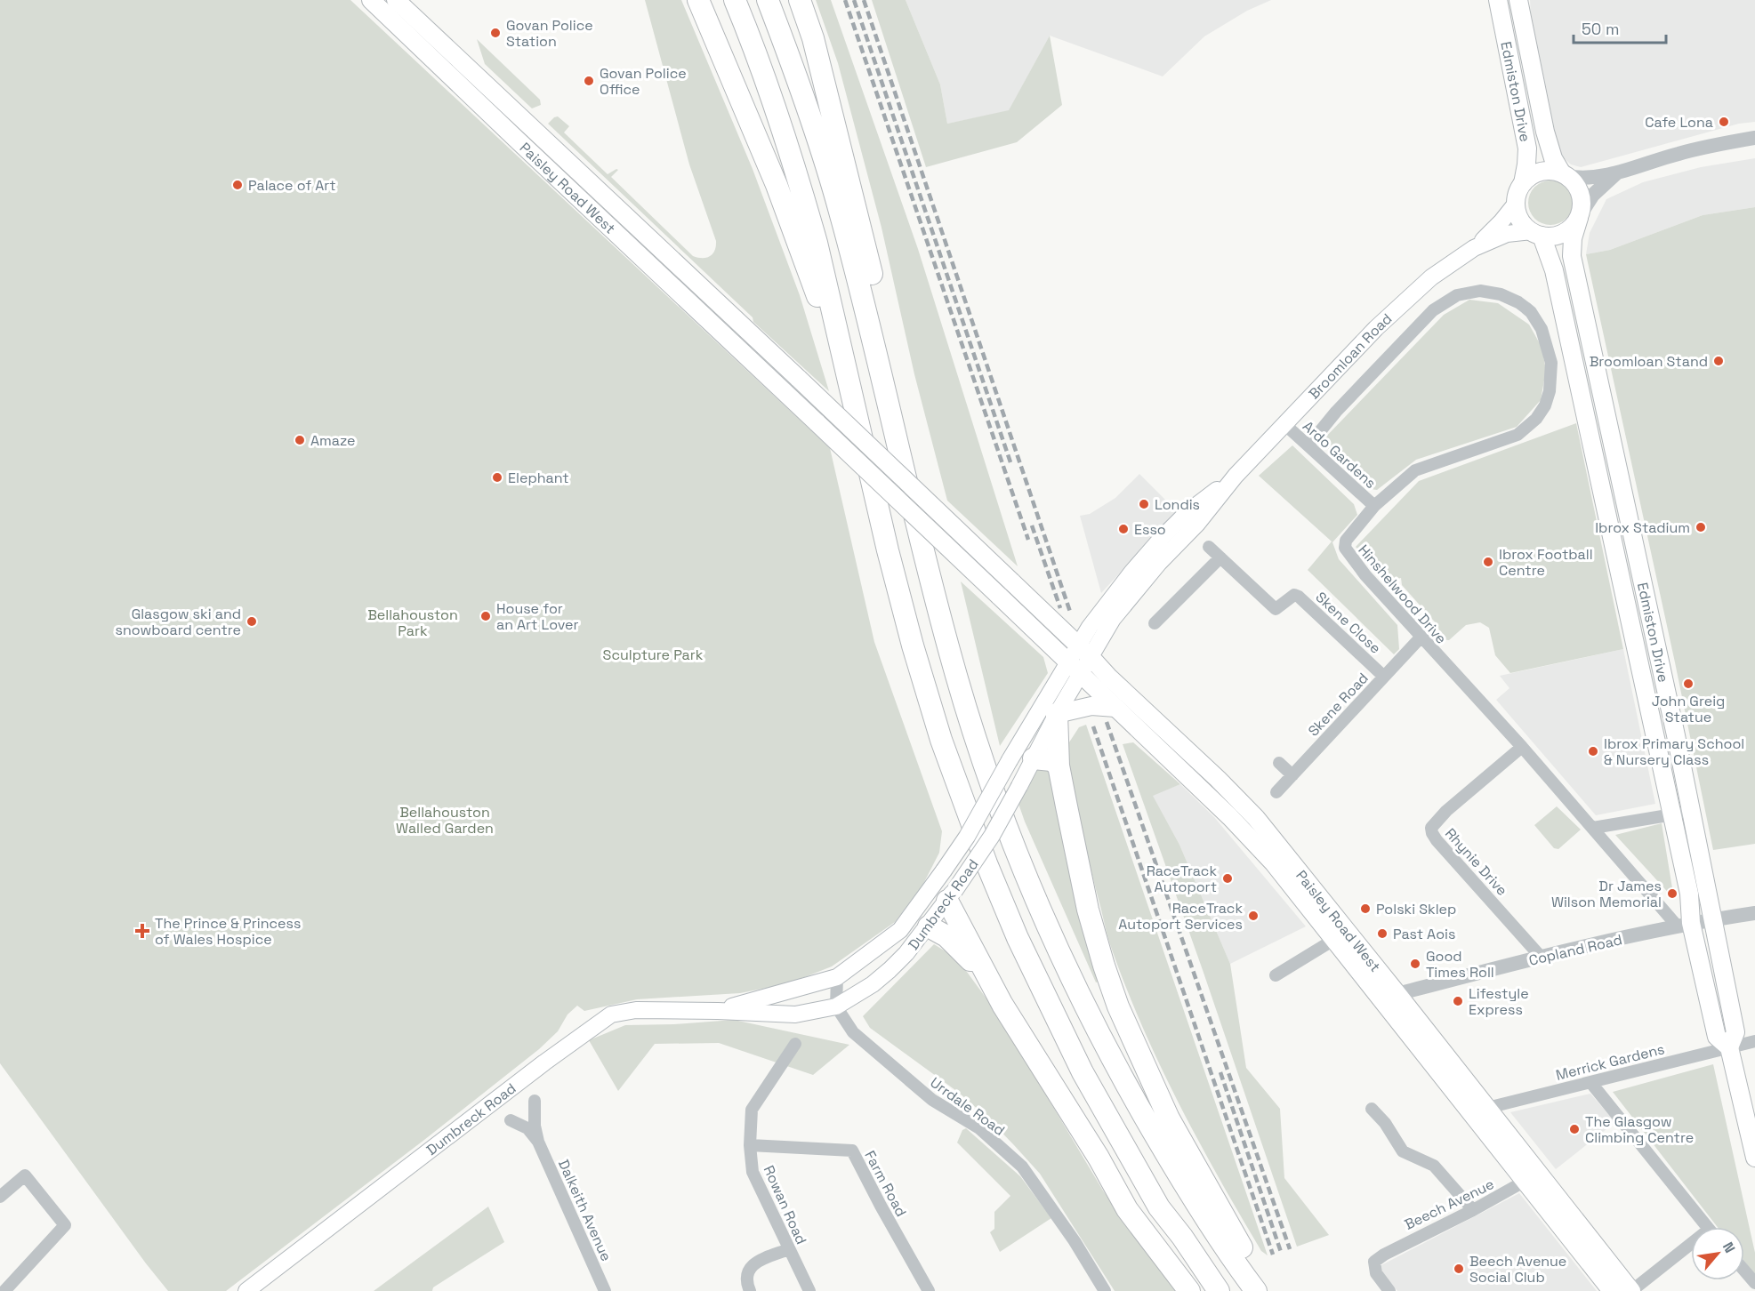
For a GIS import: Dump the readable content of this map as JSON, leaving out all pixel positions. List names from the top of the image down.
{
  "streets": {
    "main road": [
      "Edmiston Drive",
      "Paisley Road West",
      "Broomloan Road",
      "Dumbreck Road"
    ],
    "street": [
      "Ardo Gardens",
      "Hinshelwood Drive",
      "Skene Close",
      "Skene Road",
      "Rhynie Drive",
      "Copland Road",
      "Merrick Gardens",
      "Urrdale Road",
      "Farm Road",
      "Beech Avenue",
      "Rowan Road",
      "Dalkeith Avenue"
    ]
  },
  "crossings": [
    ["Edmiston Drive", "Broomloan Road"],
    ["Edmiston Drive", "Hinshelwood Drive"],
    ["Edmiston Drive", "Copland Road"],
    ["Edmiston Drive", "Merrick Gardens"],
    ["Paisley Road West", "Broomloan Road"],
    ["Paisley Road West", "Dumbreck Road"],
    ["Paisley Road West", "Copland Road"],
    ["Paisley Road West", "Merrick Gardens"],
    ["Paisley Road West", "Beech Avenue"],
    ["Broomloan Road", "Ardo Gardens"],
    ["Broomloan Road", "Dumbreck Road"],
    ["Ardo Gardens", "Hinshelwood Drive"],
    ["Hinshelwood Drive", "Skene Road"],
    ["Hinshelwood Drive", "Rhynie Drive"],
    ["Hinshelwood Drive", "Copland Road"],
    ["Skene Close", "Skene Road"],
    ["Rhynie Drive", "Copland Road"],
    ["Dumbreck Road", "Urrdale Road"],
    ["Farm Road", "Rowan Road"]
  ],
  "parks": ["Bellahouston Park", "Sculpture Park", "Bellahouston Walled Garden"],
  "places": {
    "other": [
      "Govan Police Station",
      "Govan Police Office",
      "Cafe Lona",
      "Palace of Art",
      "Broomloan Stand",
      "Amaze",
      "Elephant",
      "Londis",
      "Ibrox Stadium",
      "Esso",
      "Ibrox Football Centre",
      "House for an Art Lover",
      "Glasgow ski and snowboard centre",
      "John Greig Statue",
      "Ibrox Primary School & Nursery Class",
      "RaceTrack Autoport",
      "Dr James Wilson Memorial",
      "Polski Sklep",
      "RaceTrack Autoport Services",
      "Past Aois",
      "Good Times Roll",
      "Lifestyle Express",
      "The Glasgow Climbing Centre",
      "Beech Avenue Social Club"
    ],
    "health": ["The Prince & Princess of Wales Hospice"]
  },
  "scale_bar": "50 m",
  "north": "top right"
}
